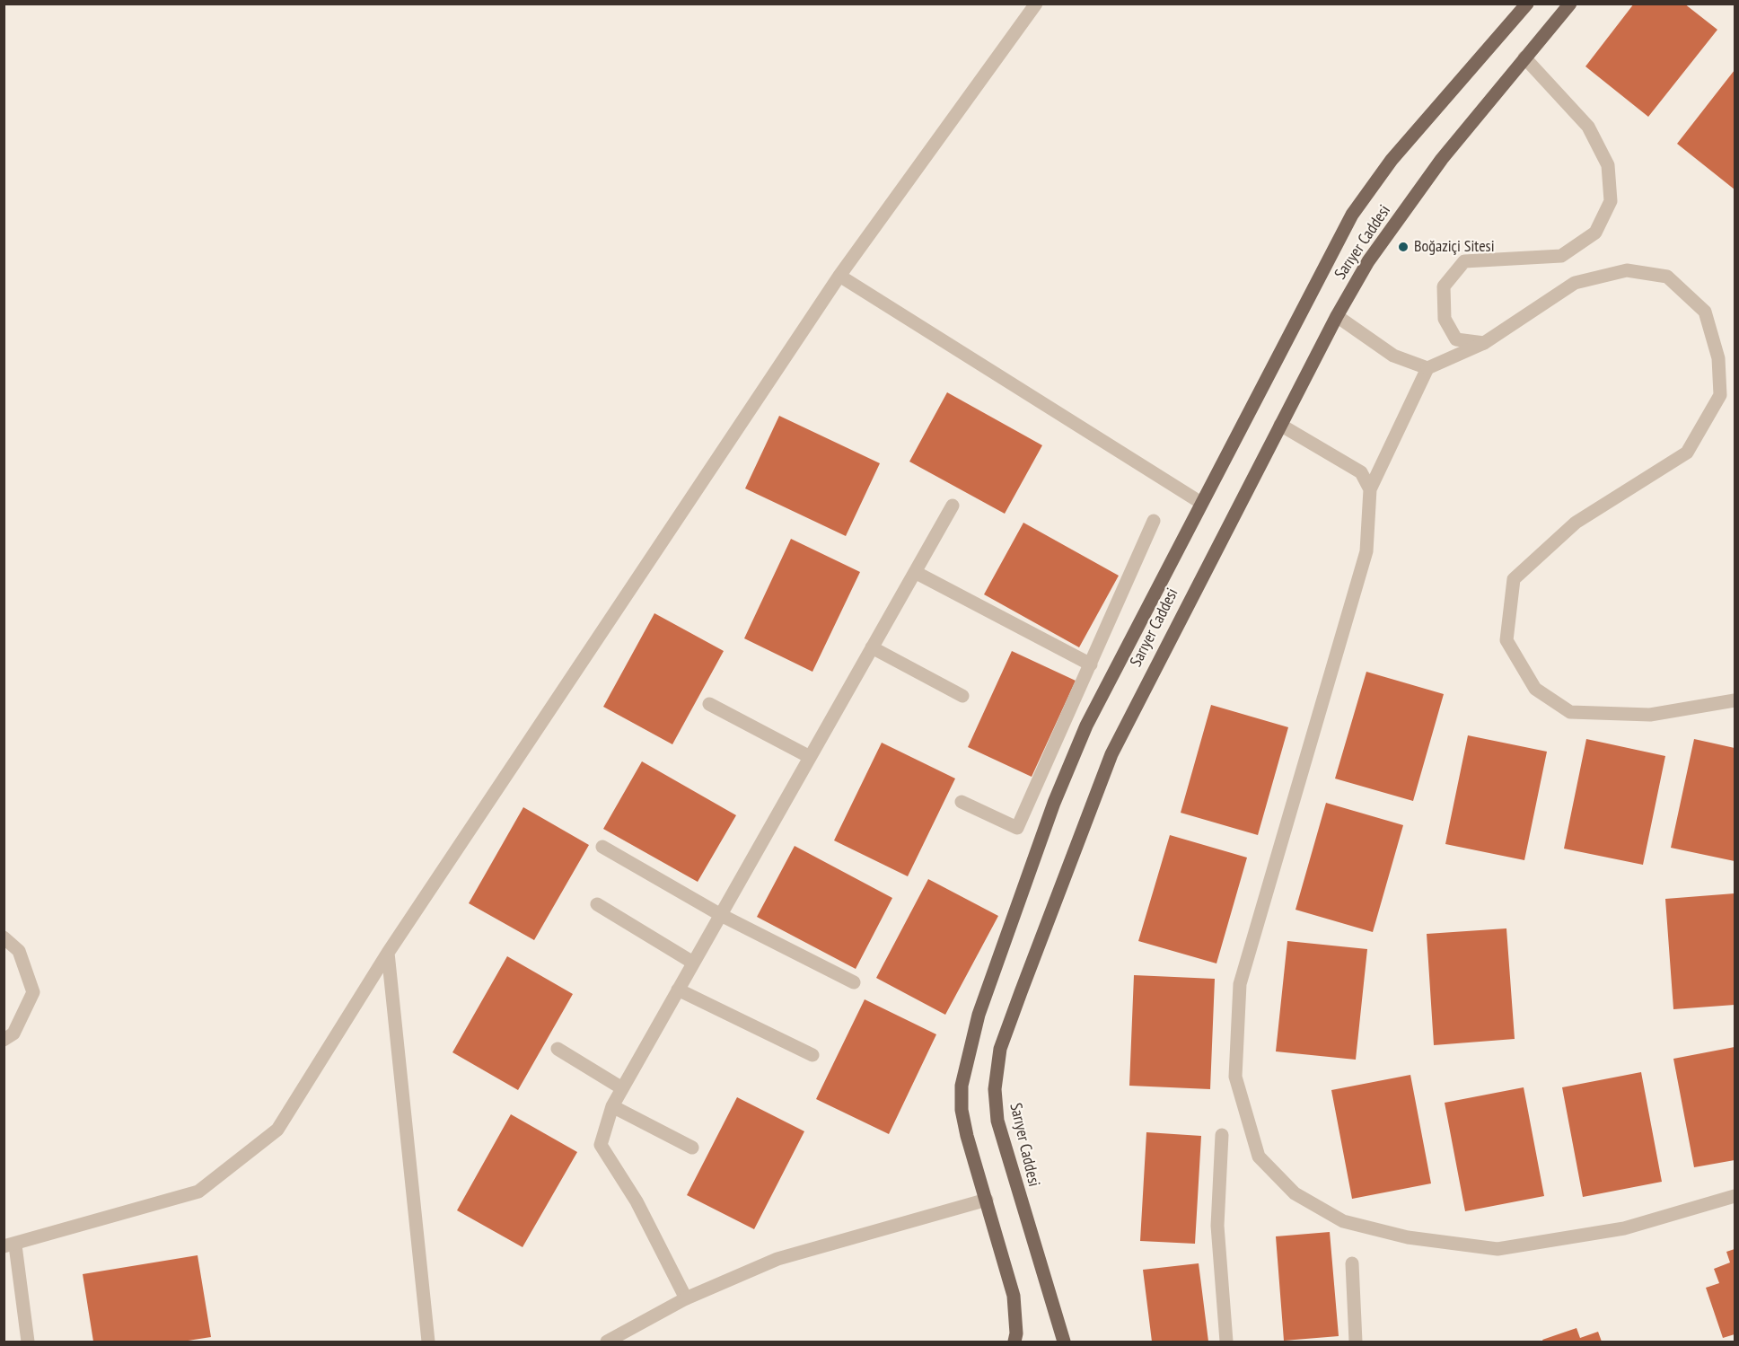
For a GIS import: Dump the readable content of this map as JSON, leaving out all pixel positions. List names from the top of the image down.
{
  "streets": {
    "main road": ["Sarıyer Caddesi"]
  },
  "places": ["Boğaziçi Sitesi"]
}
